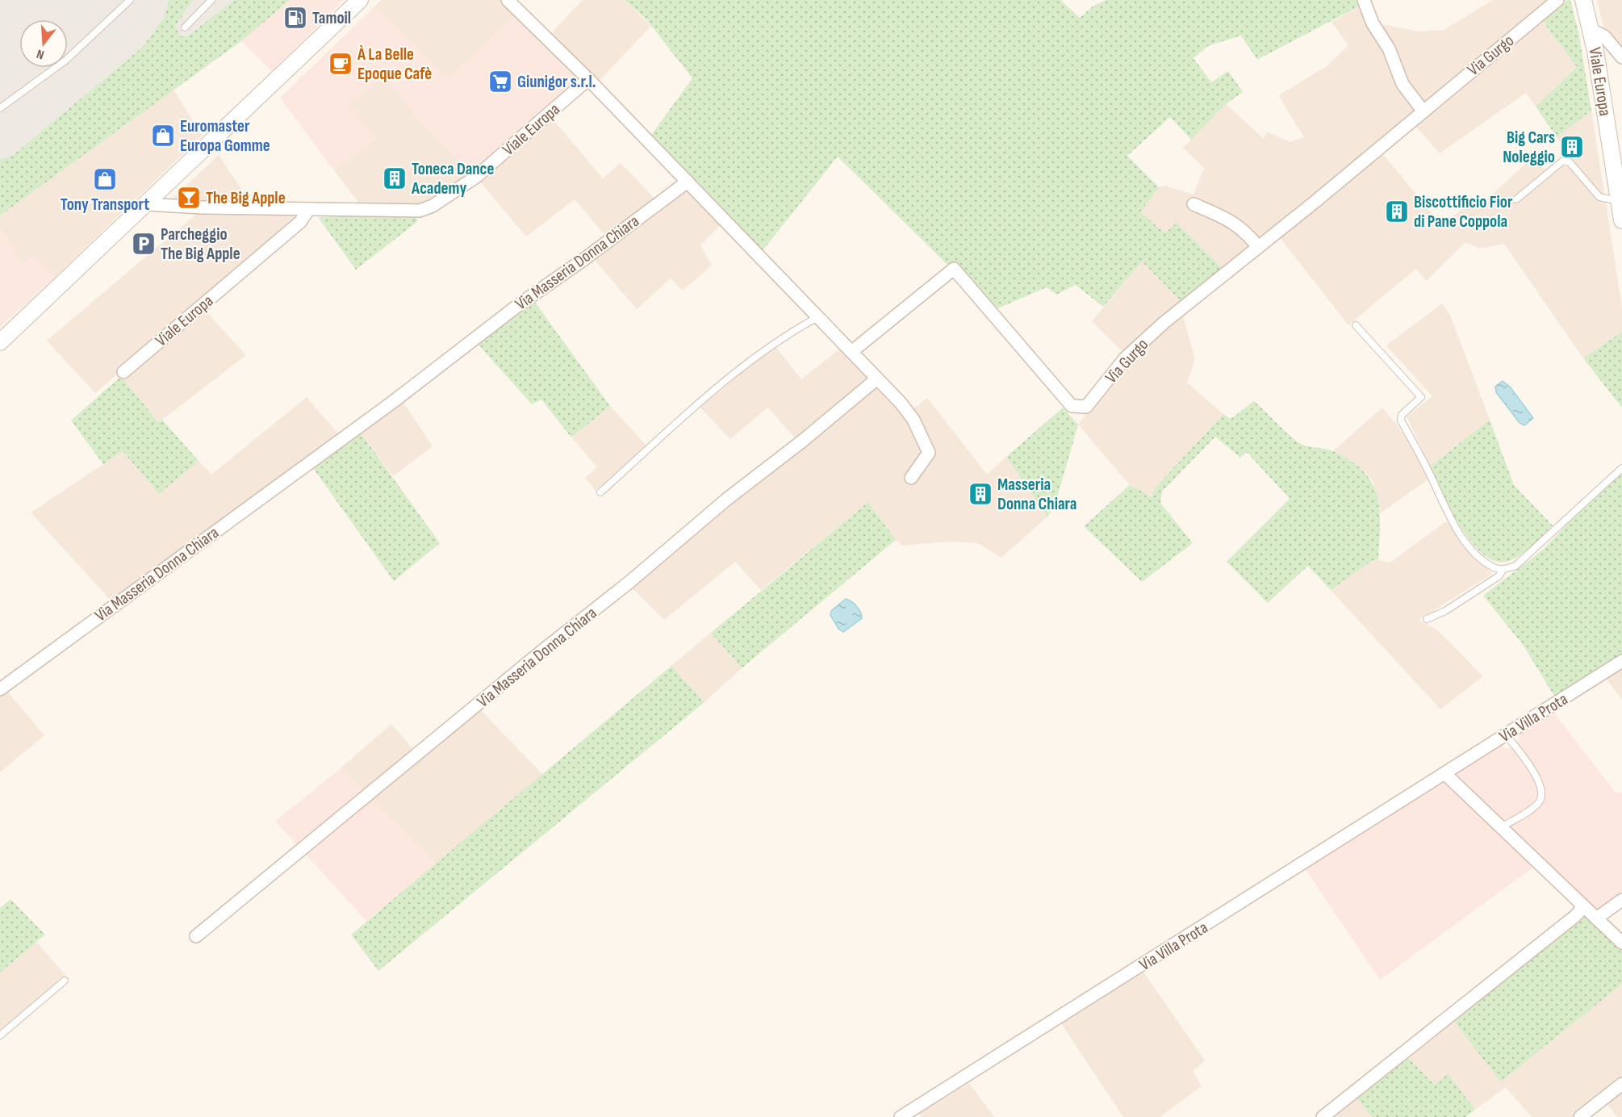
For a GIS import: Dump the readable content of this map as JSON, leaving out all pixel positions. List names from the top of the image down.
{
  "streets": {
    "street": [
      "Via Gurgo",
      "Viale Europa",
      "Via Masseria Donna Chiara",
      "Via Villa Prota"
    ]
  },
  "places": {
    "fuel station": ["Tamoil"],
    "cafe": ["À La Belle Epoque Cafè"],
    "supermarket": ["Giunigor s.r.l."],
    "shop": ["Euromaster Europa Gomme", "Tony Transport"],
    "building": [
      "Big Cars Noleggio",
      "Toneca Dance Academy",
      "Biscottificio Fior di Pane Coppola",
      "Masseria Donna Chiara"
    ],
    "bar": ["The Big Apple"],
    "parking": ["Parcheggio The Big Apple"]
  },
  "north": "bottom"
}
